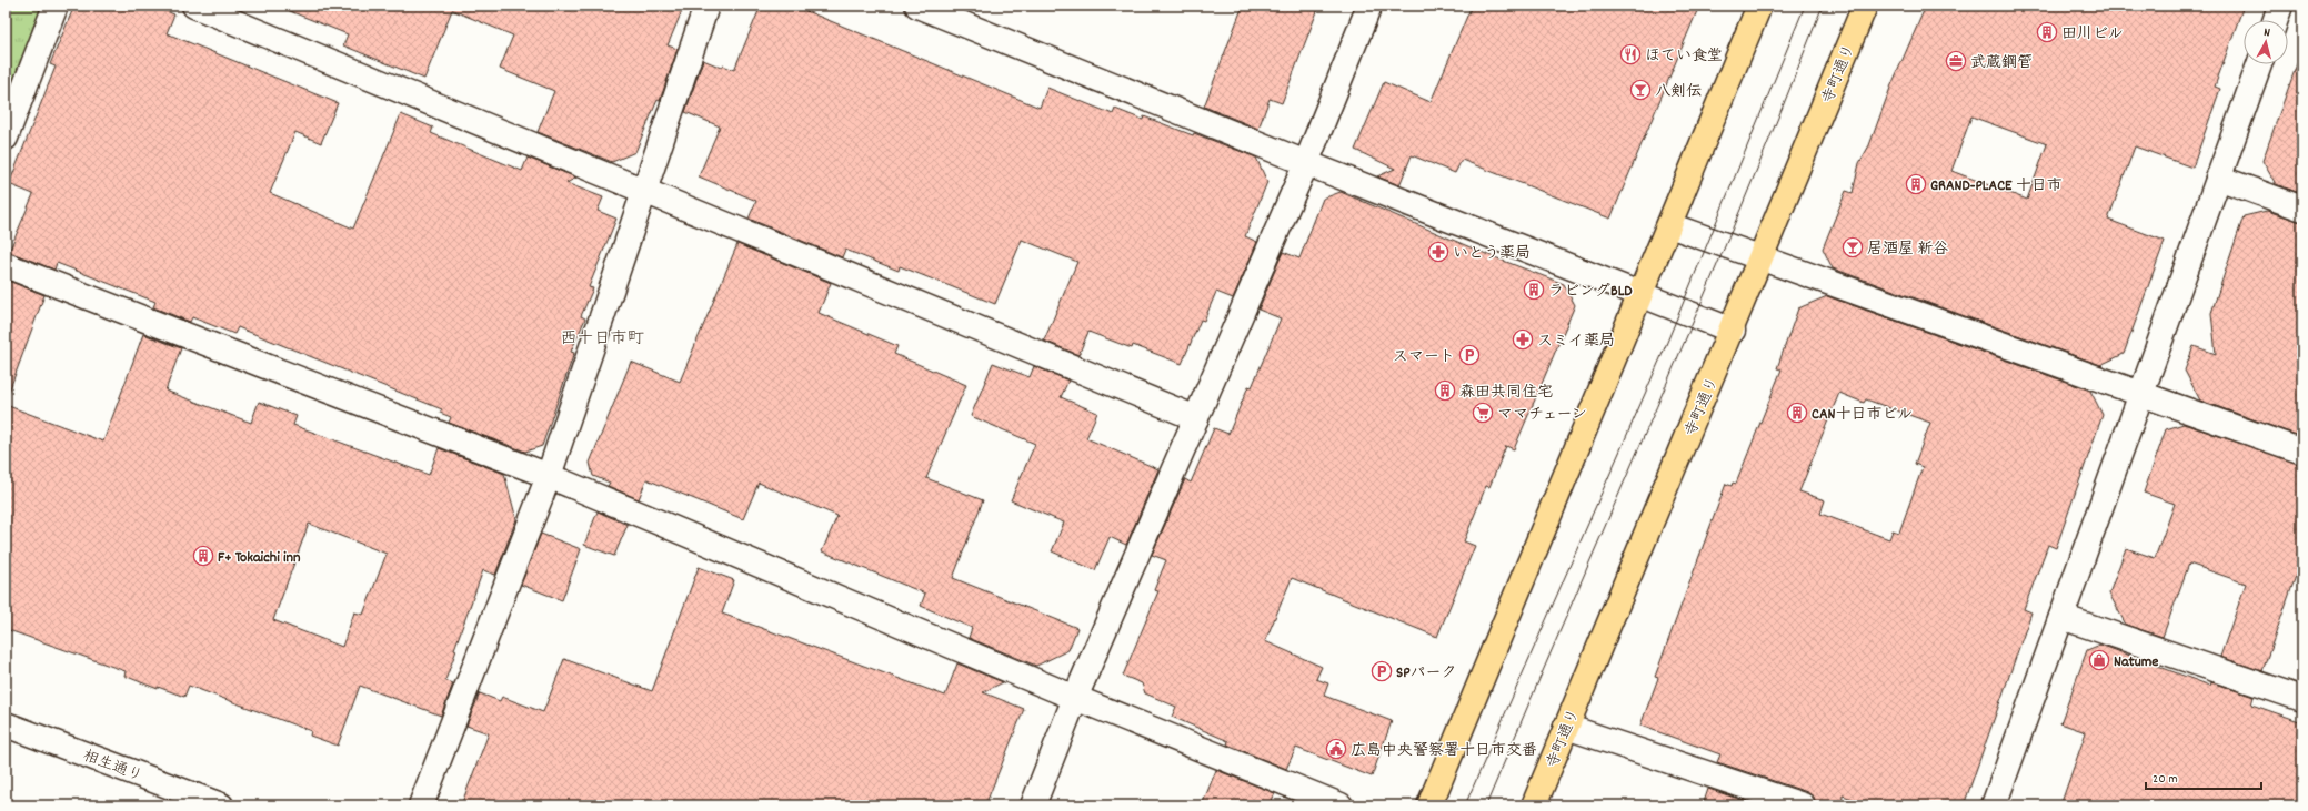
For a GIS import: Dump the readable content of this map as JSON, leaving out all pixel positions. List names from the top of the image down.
{
  "streets": {
    "highway": ["寺町通り"],
    "street": ["相生通り"]
  },
  "districts": ["西十日市町"],
  "places": {
    "building": [
      "田川ビル",
      "GRAND-PLACE 十日市",
      "ラビングBLD",
      "森田共同住宅",
      "CAN十日市ビル",
      "F+ Tokaichi inn"
    ],
    "restaurant": ["ほてい食堂"],
    "office": ["武蔵鋼管"],
    "bar": ["八剣伝", "居酒屋 新谷"],
    "pharmacy": ["いとう薬局", "スミイ薬局"],
    "parking": ["スマート", "SPパーク"],
    "supermarket": ["ママチェーン"],
    "shop": ["Natume"],
    "public building": ["広島中央警察署十日市交番"]
  },
  "scale_bar": "20 m",
  "north": "top"
}
